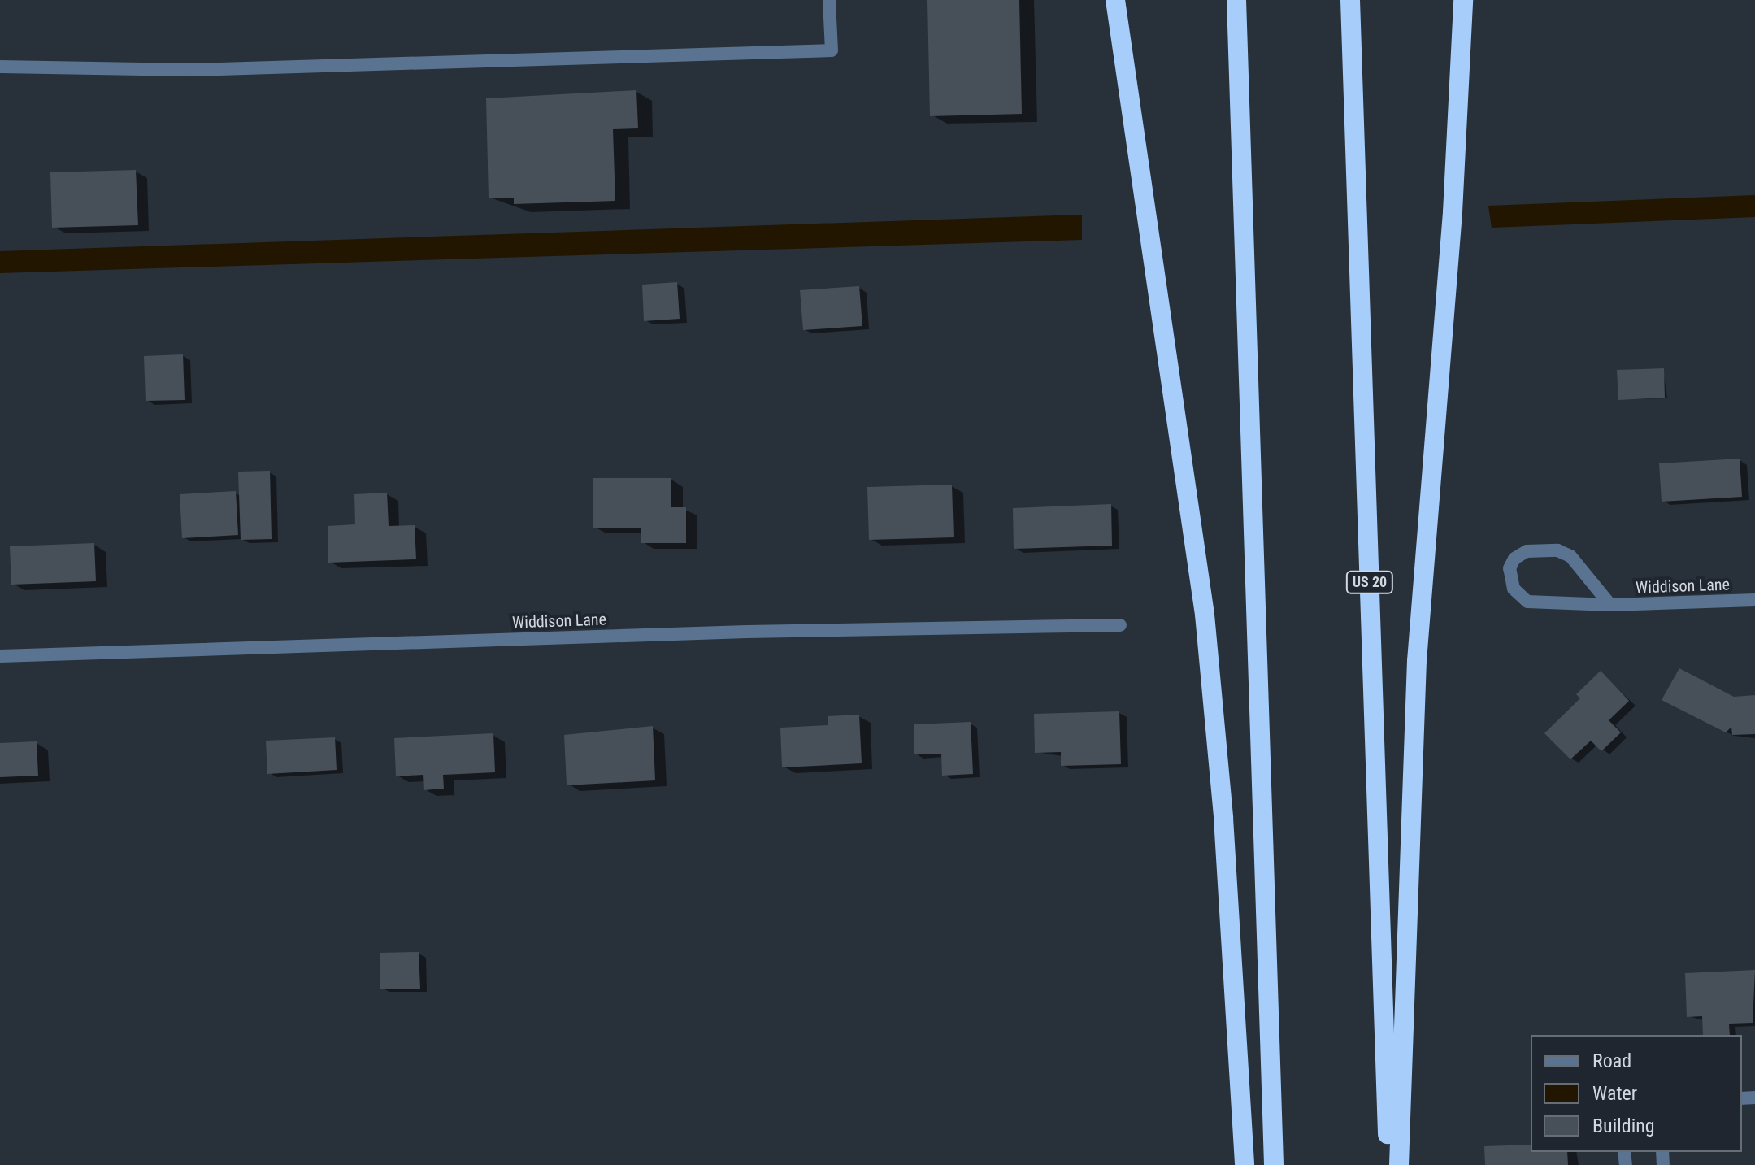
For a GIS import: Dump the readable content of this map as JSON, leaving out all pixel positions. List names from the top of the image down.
{
  "streets": {
    "highway": ["US 20"],
    "street": ["Widdison Lane"]
  },
  "legend": ["Road", "Water", "Building"]
}
